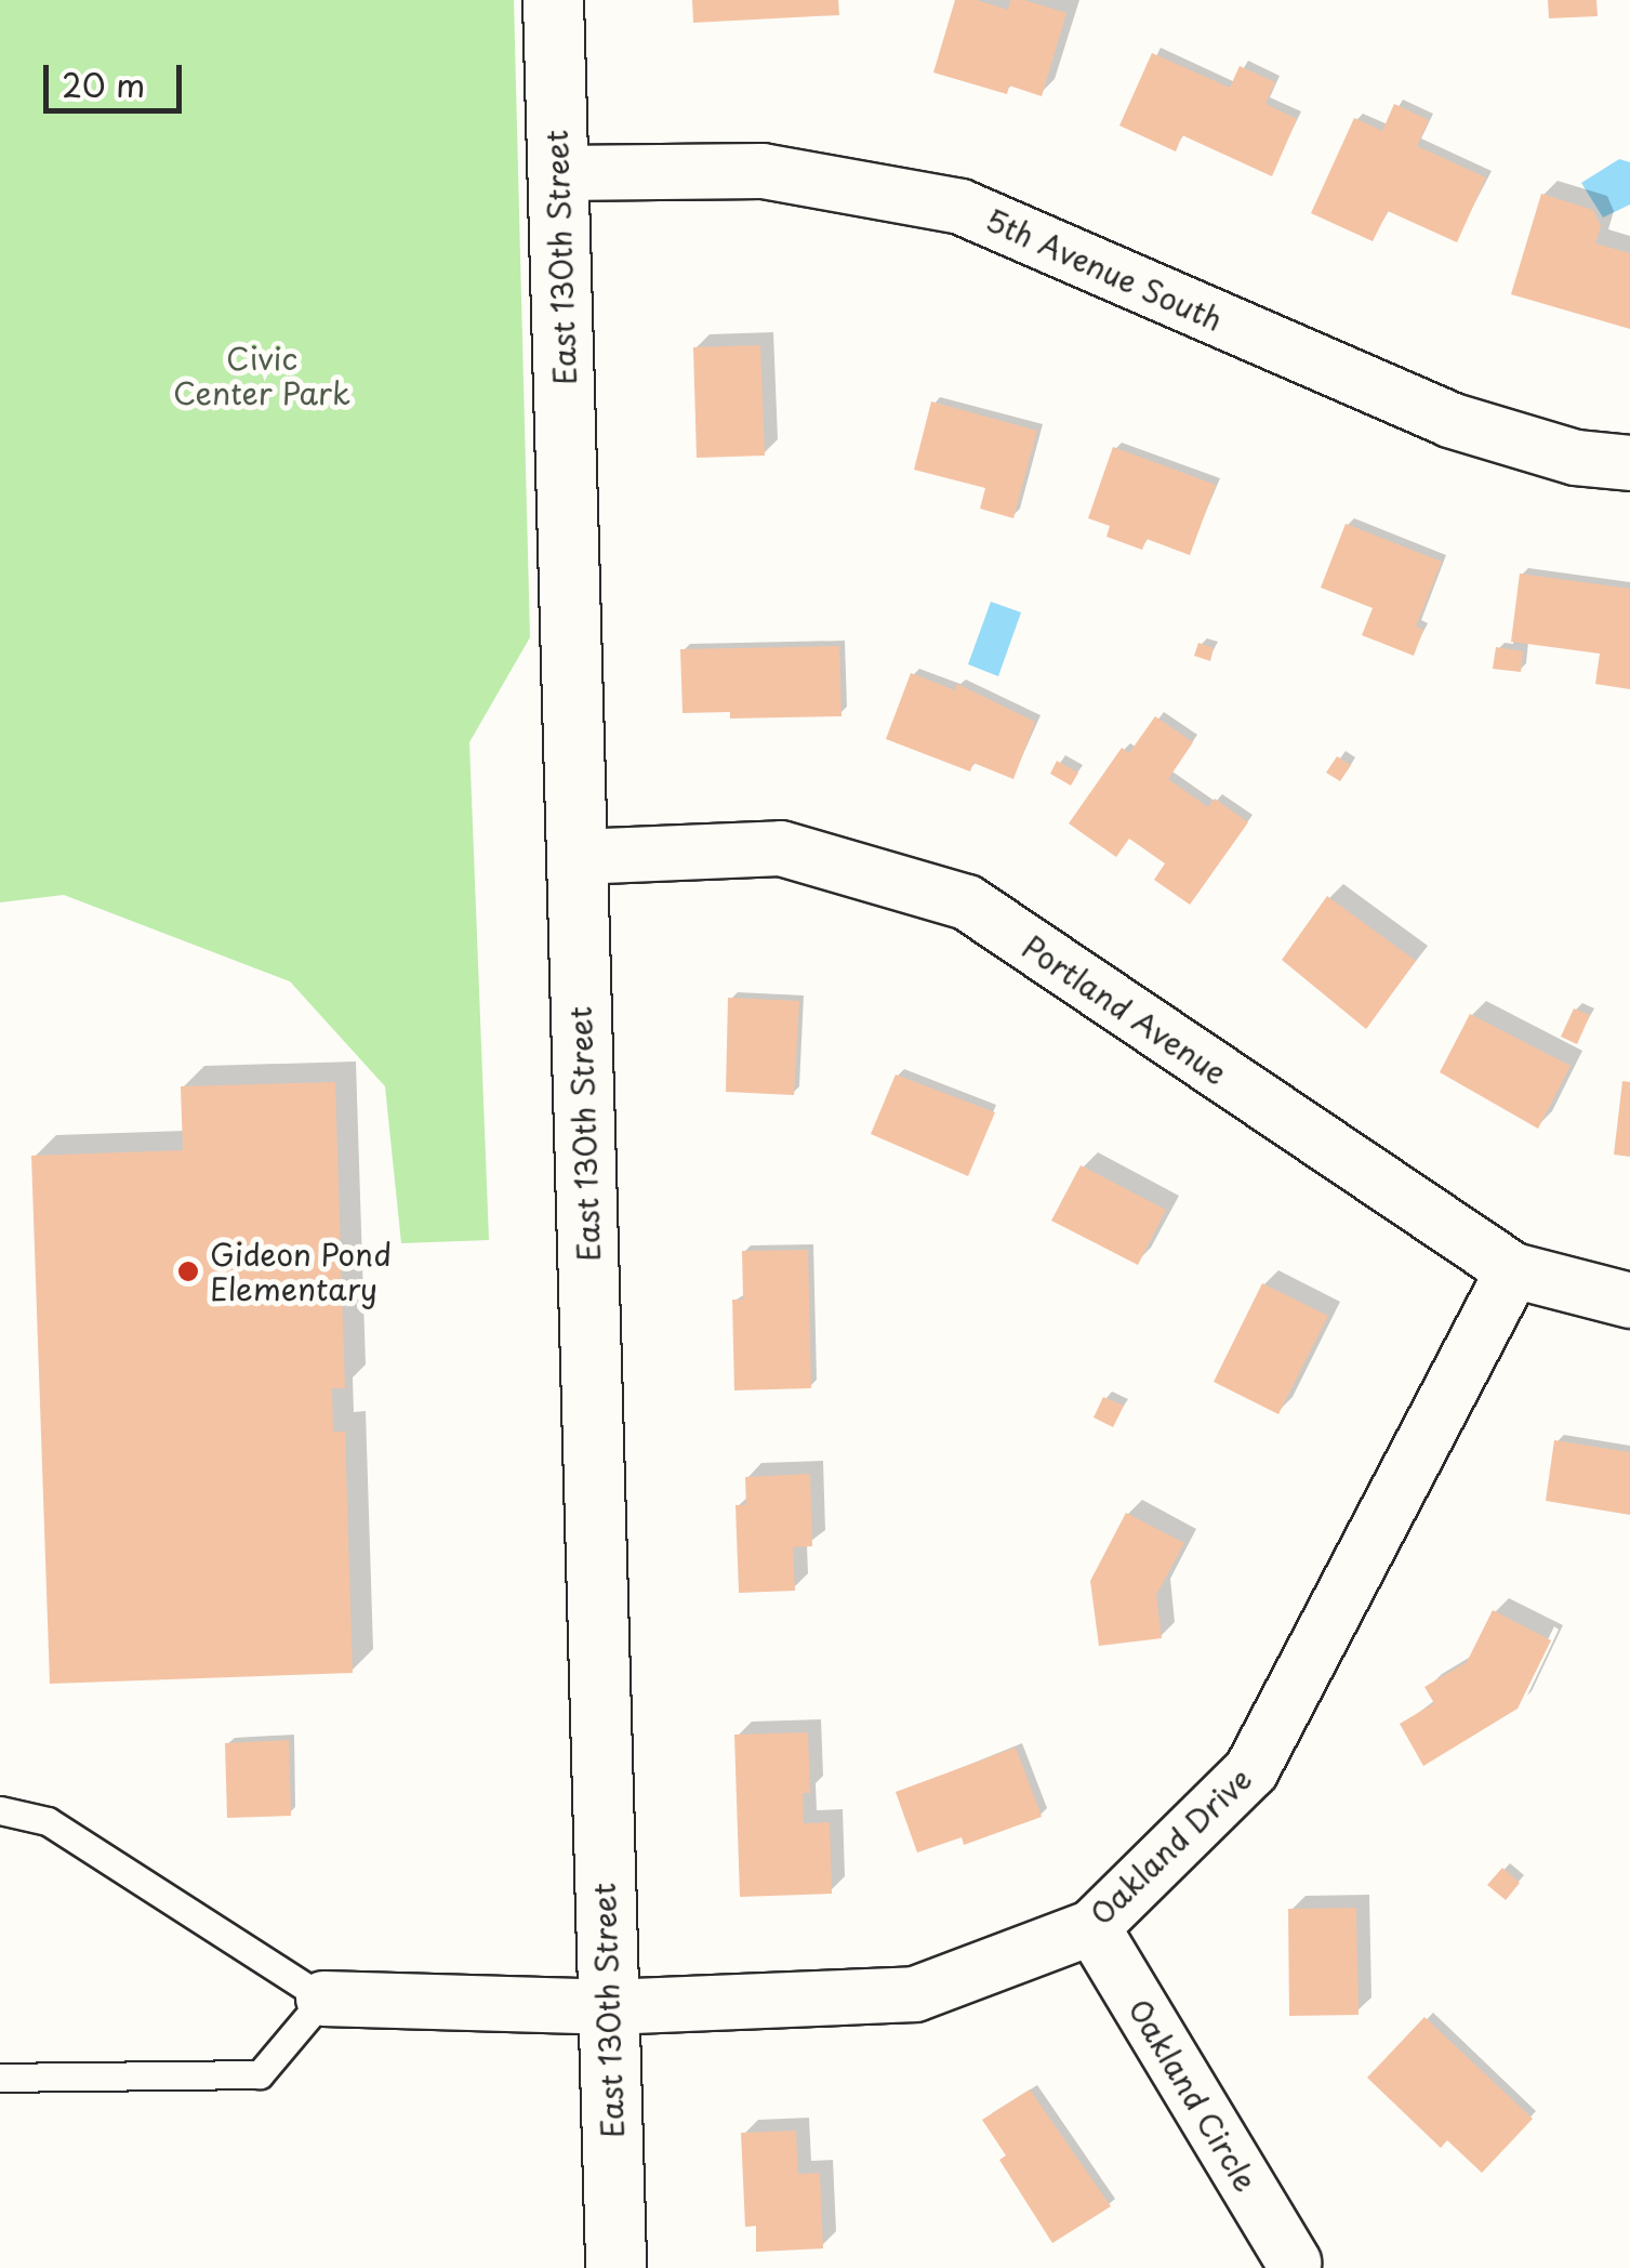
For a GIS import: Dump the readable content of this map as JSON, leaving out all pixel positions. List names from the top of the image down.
{
  "streets": {
    "street": [
      "East 130th Street",
      "5th Avenue South",
      "Portland Avenue",
      "Oakland Drive",
      "Oakland Circle"
    ]
  },
  "crossings": [
    ["East 130th Street", "5th Avenue South"],
    ["East 130th Street", "Portland Avenue"],
    ["East 130th Street", "Oakland Drive"],
    ["Portland Avenue", "Oakland Drive"],
    ["Oakland Drive", "Oakland Circle"]
  ],
  "parks": ["Civic Center Park"],
  "places": ["Gideon Pond Elementary"],
  "scale_bar": "20 m"
}
